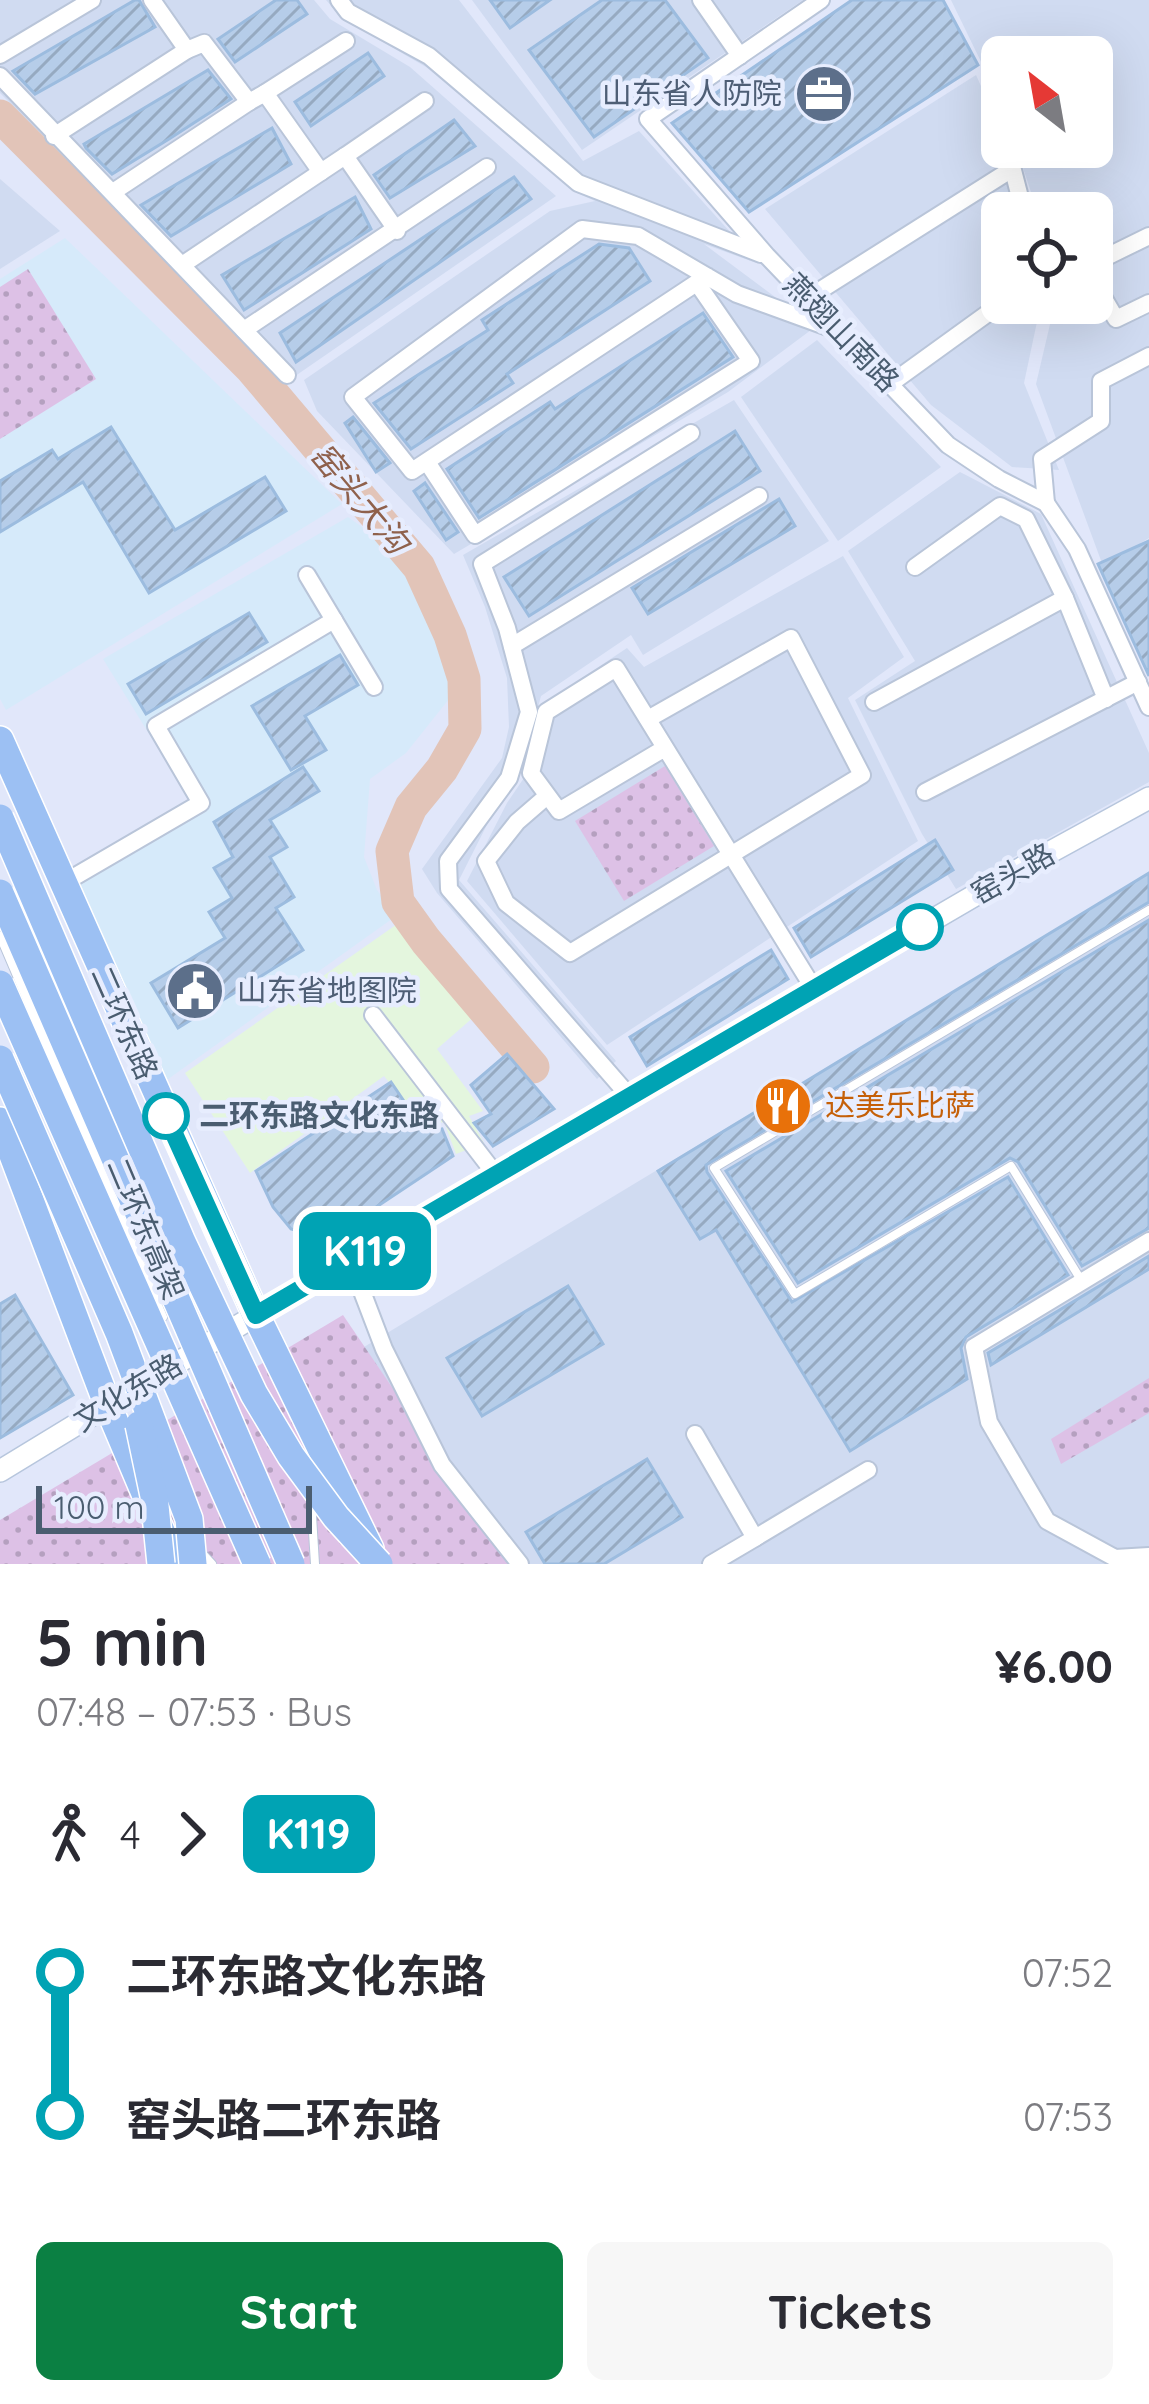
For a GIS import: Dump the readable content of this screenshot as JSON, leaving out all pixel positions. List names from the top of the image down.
{
  "streets": {
    "highway": ["二环东路", "二环东高架"],
    "main road": ["窑头路", "文化东路"],
    "street": ["燕翅山南路"]
  },
  "crossings": [
    ["窑头路", "二环东路"],
    ["窑头路", "文化东路"],
    ["二环东路", "文化东路"]
  ],
  "water": ["窑头大沟"],
  "places": {
    "office": ["山东省人防院"],
    "public building": ["山东省地图院"],
    "restaurant": ["达美乐比萨"],
    "other": ["二环东路文化东路"]
  },
  "lines": ["bus line K119"],
  "scale_bar": "100 m",
  "north": "top left",
  "page": {
    "on_map": "K119",
    "scale": "100 m",
    "heading": ["5 min", "07:48 – 07:53 · Bus", "¥6.00"],
    "legs": ["4", "K119"],
    "list": [
      {
        "name": "二环东路文化东路",
        "value": "07:52"
      },
      {
        "name": "窑头路二环东路",
        "value": "07:53"
      }
    ],
    "buttons": ["Start", "Tickets"]
  }
}
